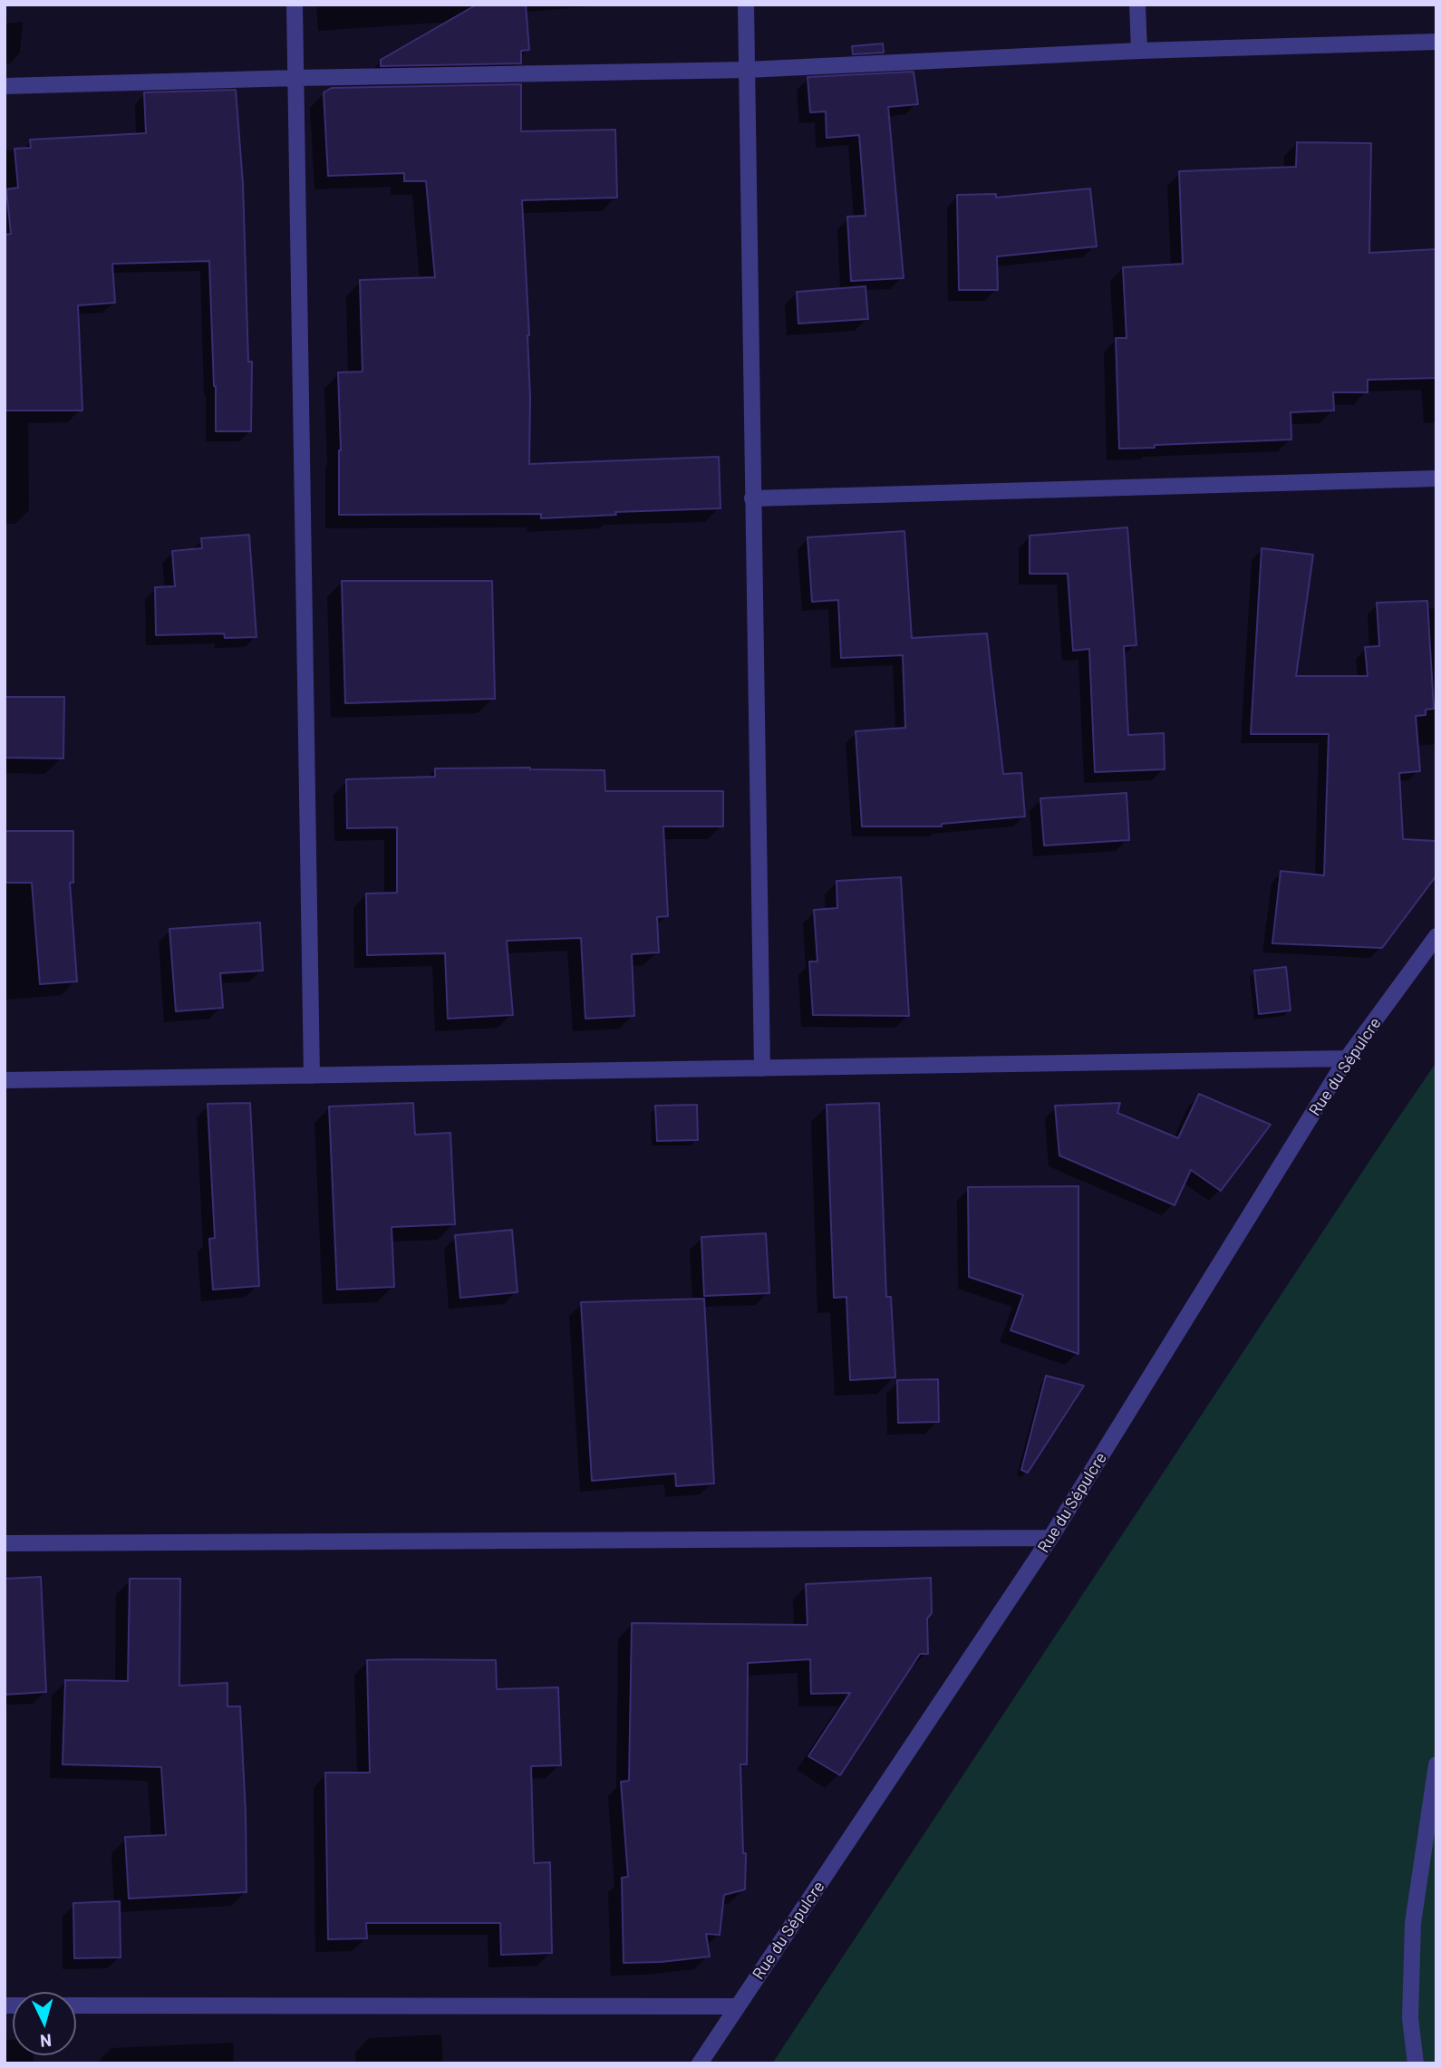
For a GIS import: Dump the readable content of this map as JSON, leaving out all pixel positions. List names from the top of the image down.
{
  "streets": {
    "street": ["Rue du Sépulcre"]
  },
  "north": "bottom"
}
